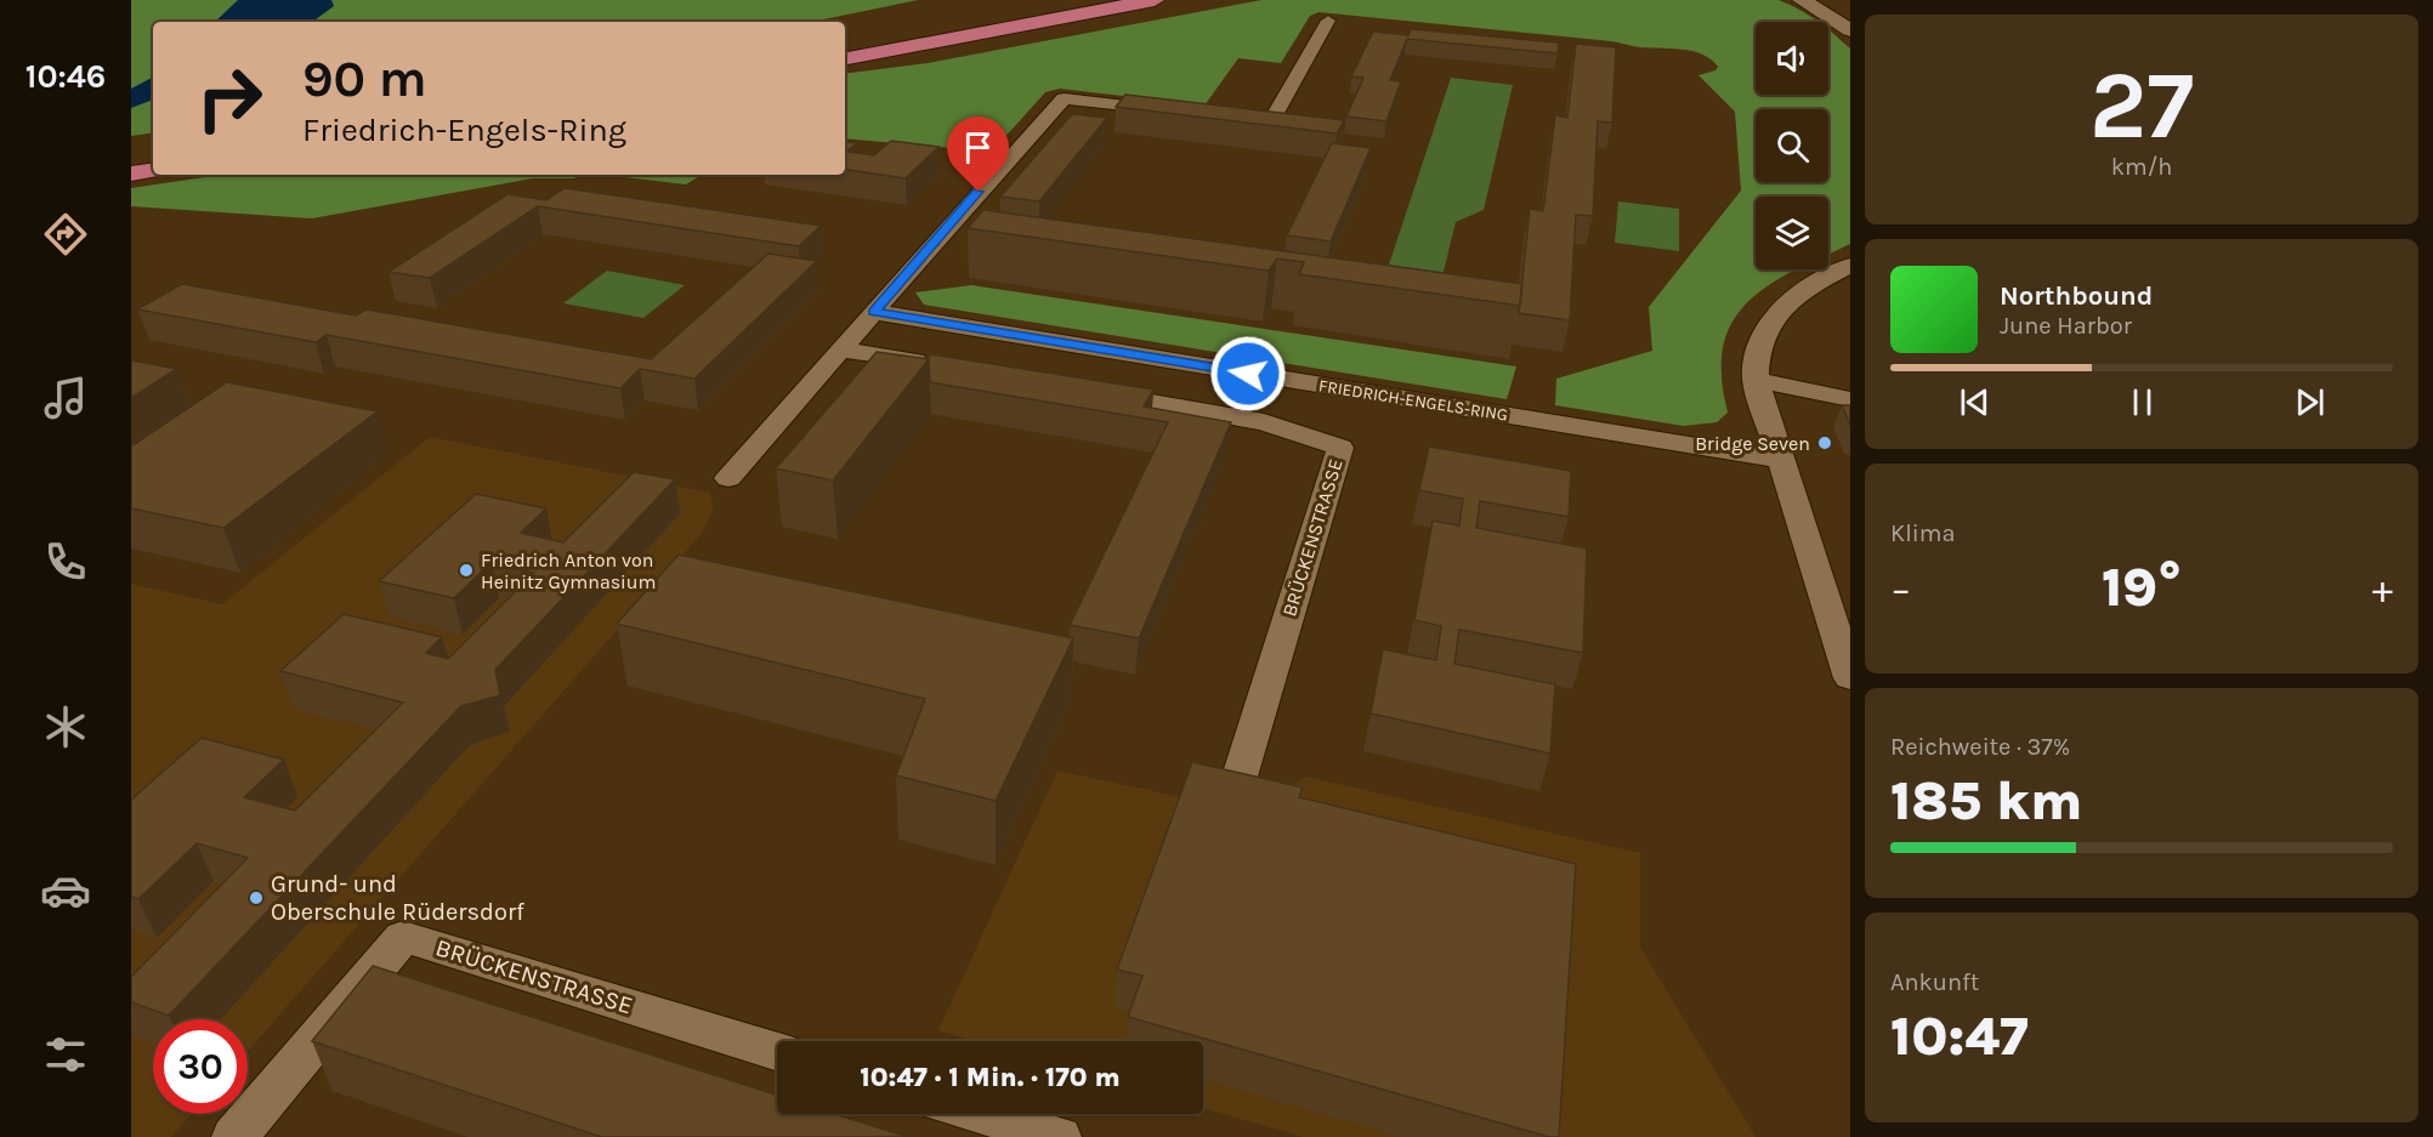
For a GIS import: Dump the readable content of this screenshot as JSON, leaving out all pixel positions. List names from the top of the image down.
{
  "streets": {
    "street": ["FRIEDRICH-ENGELS-RING", "BRÜCKENSTRASSE"]
  },
  "places": ["Bridge Seven", "Friedrich Anton von Heinitz Gymnasium", "Grund- und Oberschule Rüdersdorf"],
  "page": {
    "tabs": "10:46",
    "tile": [
      ["27", "km/h"],
      "Klima",
      ["Reichweite · 37%", "185 km"],
      ["Ankunft", "10:47"]
    ],
    "turn": ["90 m", "Friedrich-Engels-Ring"],
    "song": ["Northbound", "June Harbor"],
    "heat": ["−", "19°", "+"],
    "limit": "30",
    "trip": "10:47 · 1 Min. · 170 m"
  }
}
